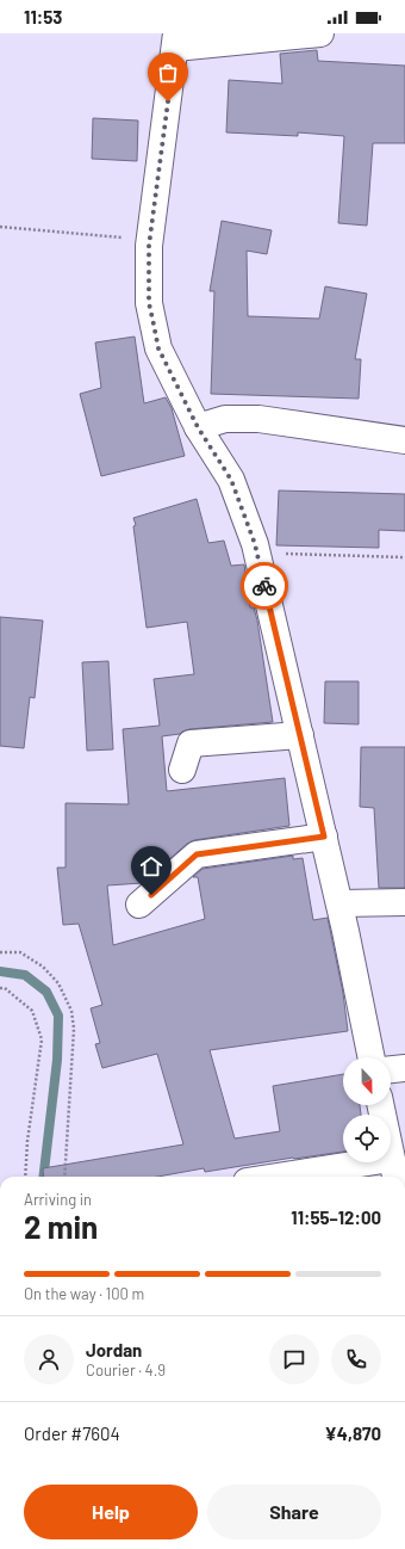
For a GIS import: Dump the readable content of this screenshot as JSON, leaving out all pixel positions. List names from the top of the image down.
{
  "north": "bottom",
  "page": {
    "status": "11:53",
    "heading": ["2 min", "Arriving in", "11:55–12:00"],
    "panel": [
      "Jordan",
      "Courier · 4.9",
      "Order #7604",
      "¥4,870"
    ],
    "bar": "On the way · 100 m",
    "buttons": ["Help", "Share"]
  }
}
